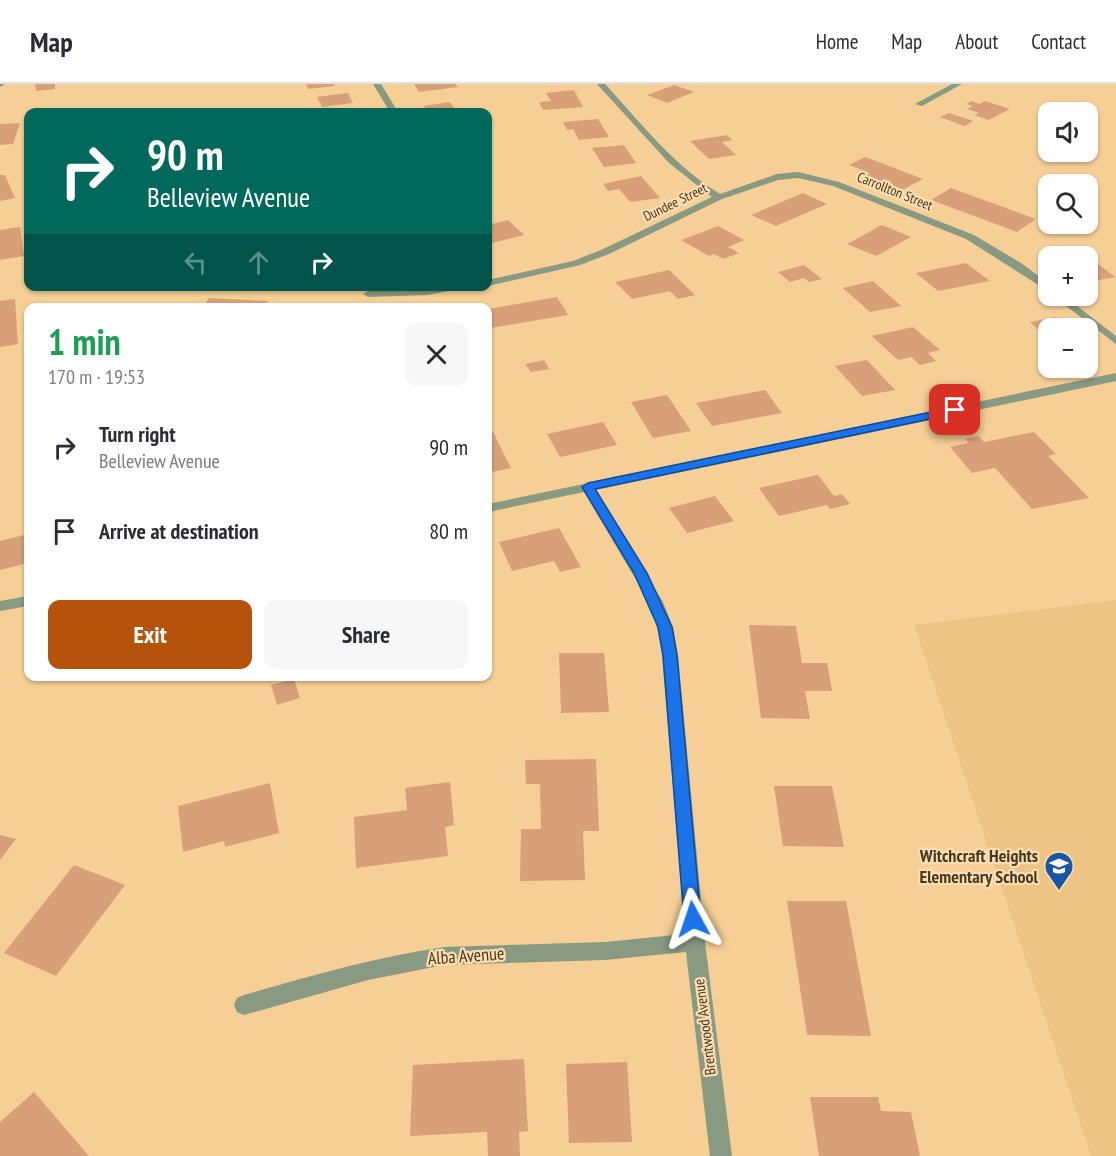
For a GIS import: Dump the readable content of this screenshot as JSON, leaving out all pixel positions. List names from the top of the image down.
{
  "streets": {
    "street": [
      "Carrollton Street",
      "Dundee Street",
      "Alba Avenue",
      "Brentwood Avenue"
    ]
  },
  "crossings": [
    ["Carrollton Street", "Dundee Street"],
    ["Alba Avenue", "Brentwood Avenue"]
  ],
  "places": {
    "school or university": ["Witchcraft Heights Elementary School"]
  },
  "page": {
    "header": "Map",
    "nav": [
      "Home",
      "Map",
      "About",
      "Contact"
    ],
    "map_buttons": ["+", "−"],
    "turn": ["90 m", "Belleview Avenue"],
    "heading": ["1 min", "170 m · 19:53"],
    "list": [
      {
        "name": "Turn right",
        "note": "Belleview Avenue",
        "value": "90 m"
      },
      {
        "name": "Arrive at destination",
        "value": "80 m"
      }
    ],
    "buttons": ["Exit", "Share"]
  }
}
